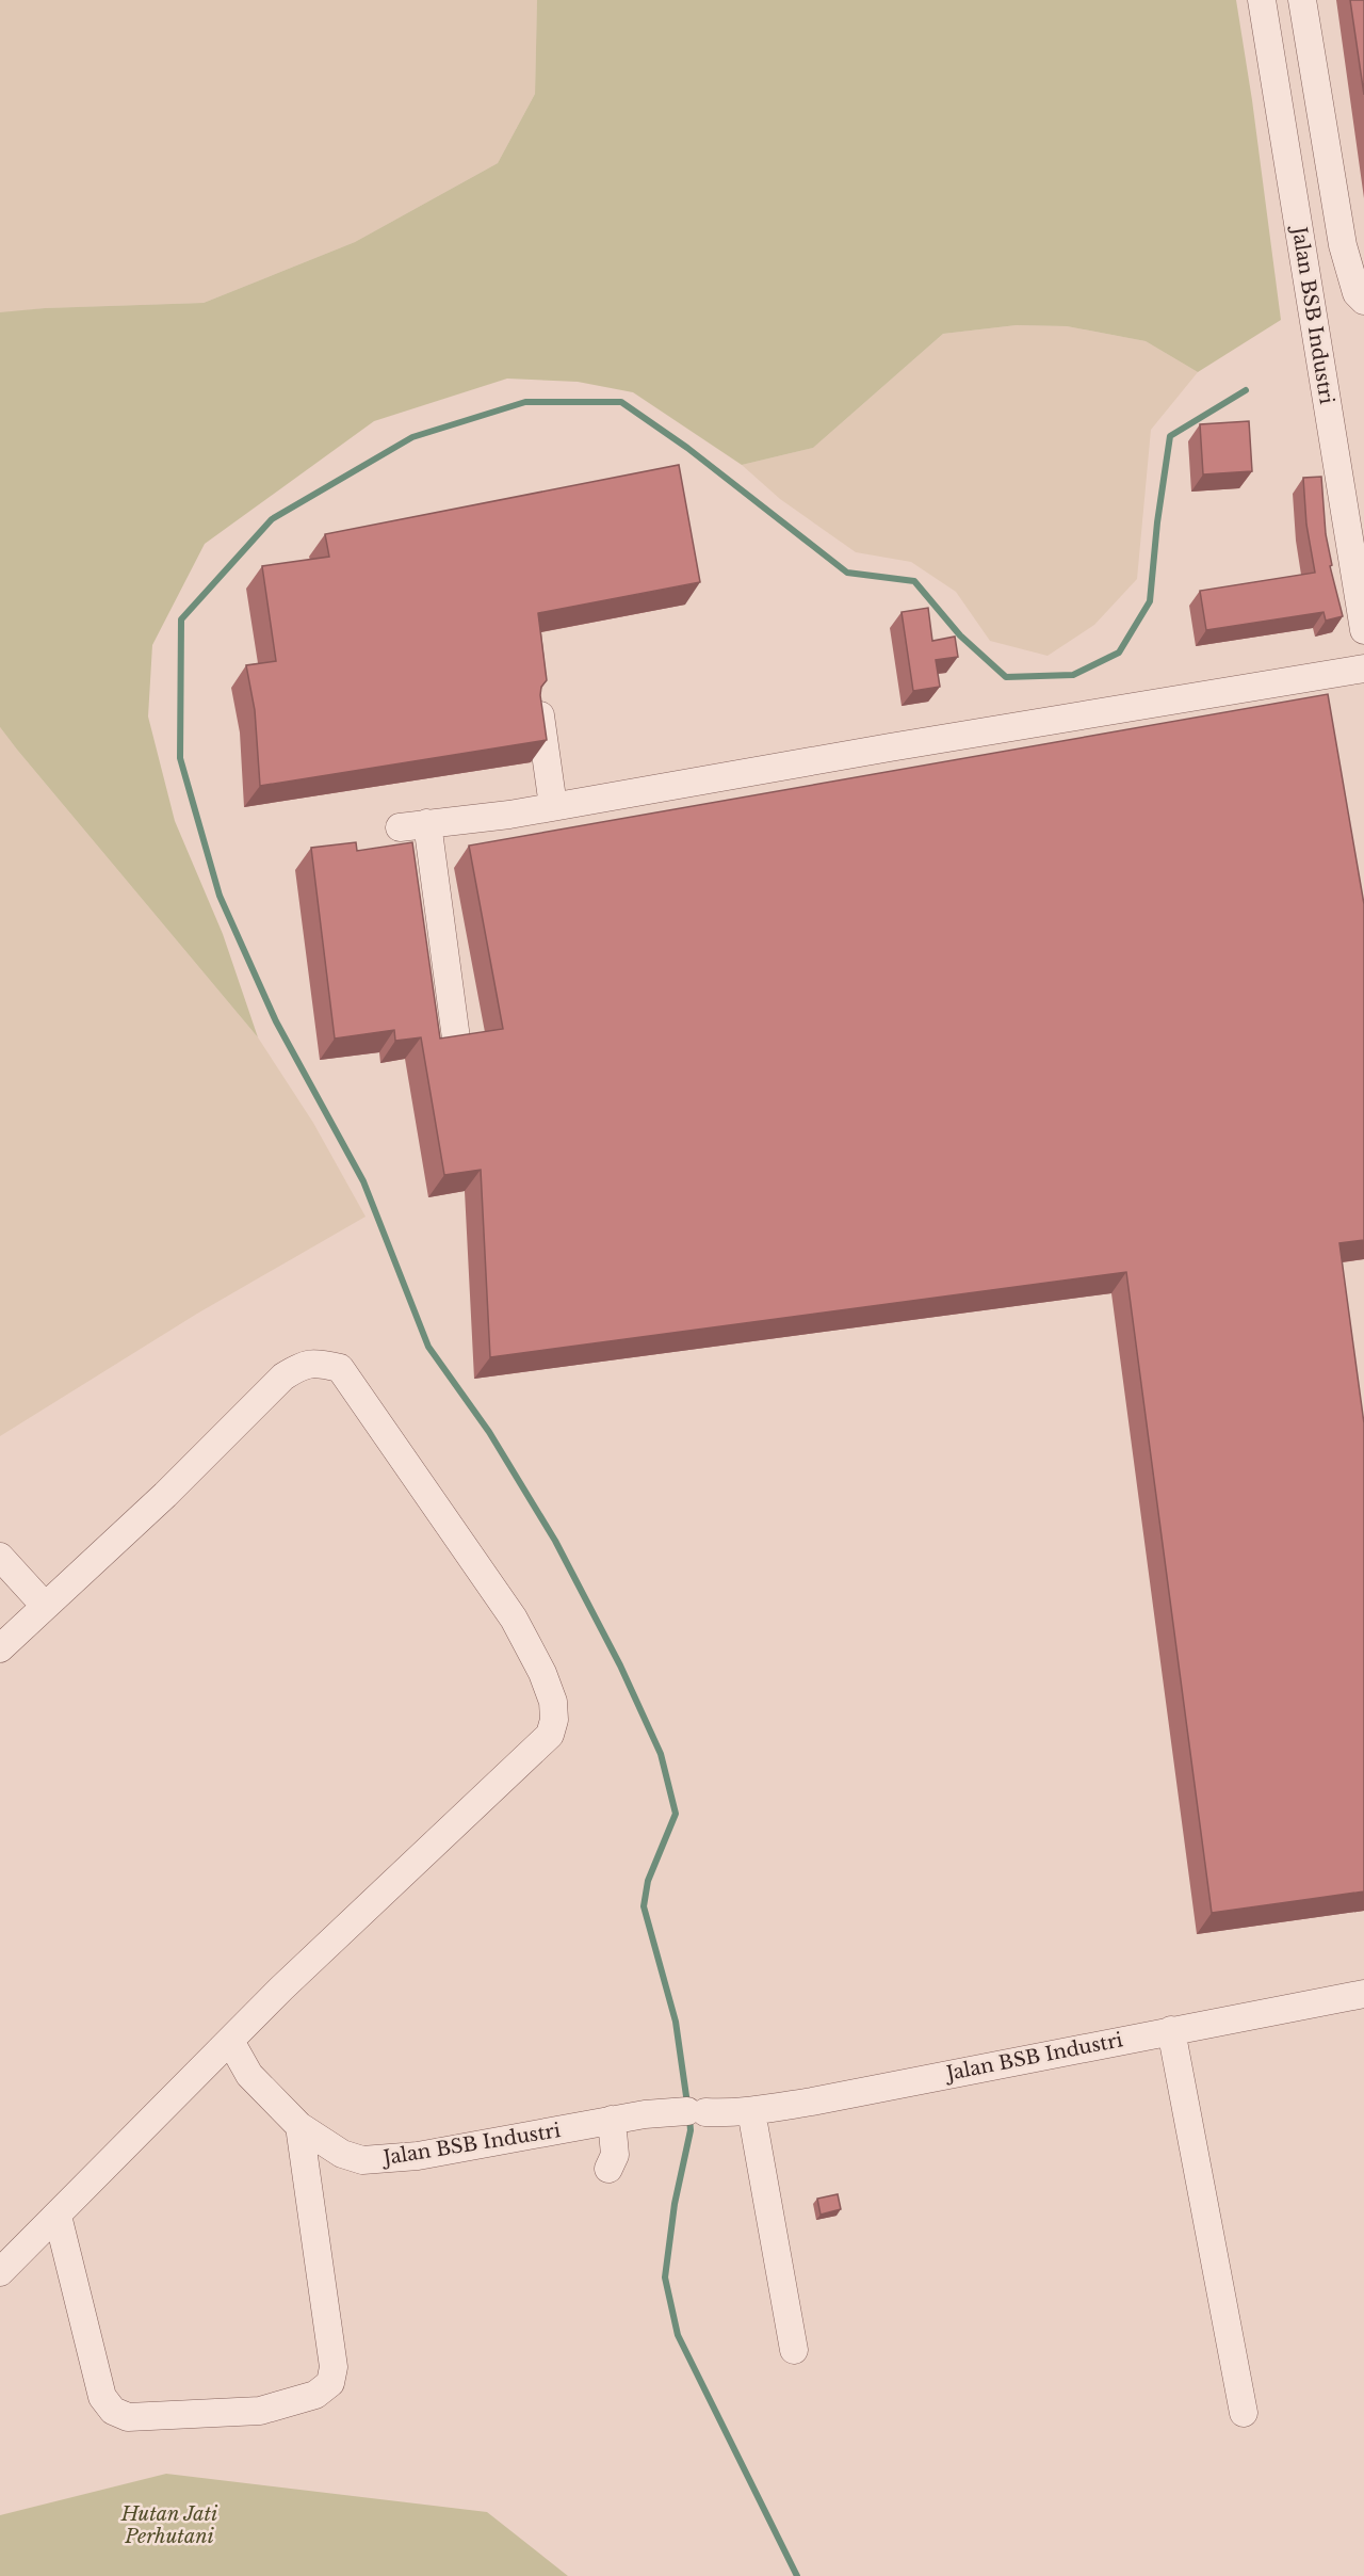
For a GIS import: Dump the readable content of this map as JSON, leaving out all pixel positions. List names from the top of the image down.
{
  "streets": {
    "lane": ["Jalan BSB Industri"]
  },
  "parks": ["Hutan Jati Perhutani"]
}
